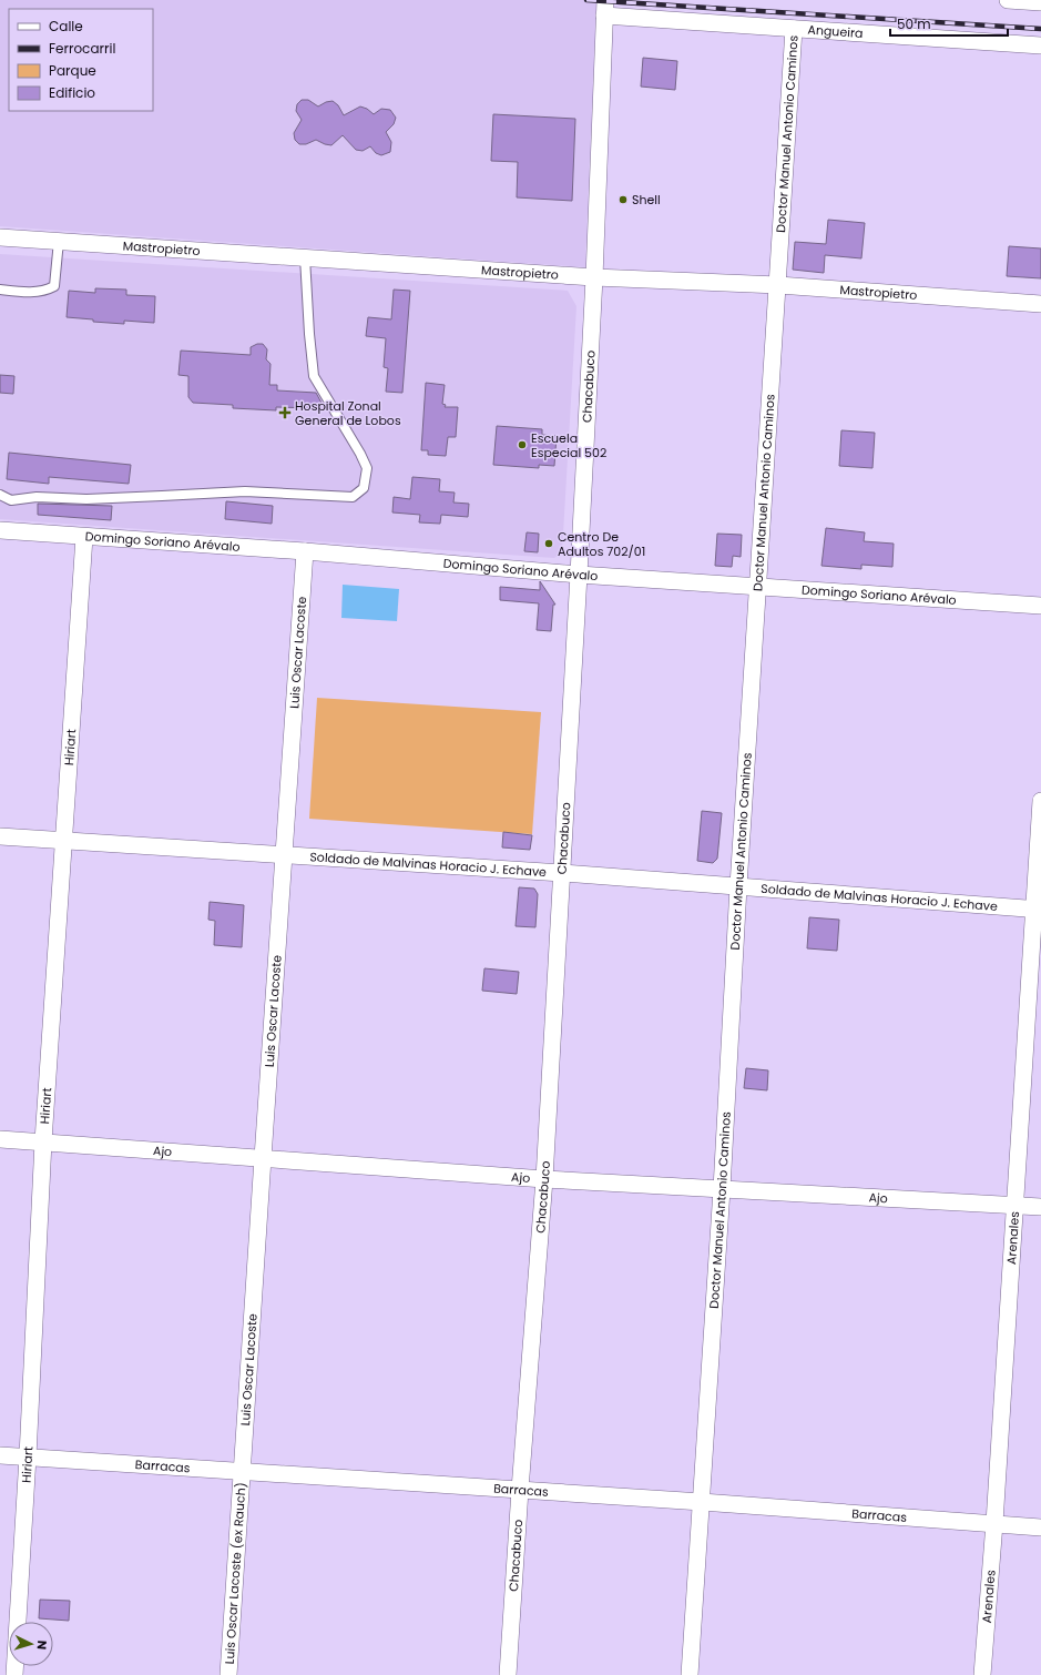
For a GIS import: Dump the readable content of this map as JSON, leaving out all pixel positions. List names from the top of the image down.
{
  "streets": {
    "street": [
      "Angueira",
      "Doctor Manuel Antonio Caminos",
      "Mastropietro",
      "Chacabuco",
      "Domingo Soriano Arévalo",
      "Luis Oscar Lacoste",
      "Hiriart",
      "Soldado de Malvinas Horacio J. Echave",
      "Ajo",
      "Arenales",
      "Barracas",
      "Luis Oscar Lacoste (ex Rauch)"
    ]
  },
  "crossings": [
    ["Angueira", "Doctor Manuel Antonio Caminos"],
    ["Angueira", "Chacabuco"],
    ["Doctor Manuel Antonio Caminos", "Mastropietro"],
    ["Doctor Manuel Antonio Caminos", "Domingo Soriano Arévalo"],
    ["Doctor Manuel Antonio Caminos", "Soldado de Malvinas Horacio J. Echave"],
    ["Doctor Manuel Antonio Caminos", "Ajo"],
    ["Doctor Manuel Antonio Caminos", "Barracas"],
    ["Mastropietro", "Chacabuco"],
    ["Chacabuco", "Domingo Soriano Arévalo"],
    ["Chacabuco", "Soldado de Malvinas Horacio J. Echave"],
    ["Chacabuco", "Ajo"],
    ["Chacabuco", "Barracas"],
    ["Domingo Soriano Arévalo", "Luis Oscar Lacoste"],
    ["Domingo Soriano Arévalo", "Hiriart"],
    ["Luis Oscar Lacoste", "Soldado de Malvinas Horacio J. Echave"],
    ["Luis Oscar Lacoste", "Ajo"],
    ["Luis Oscar Lacoste", "Barracas"],
    ["Luis Oscar Lacoste", "Luis Oscar Lacoste (ex Rauch)"],
    ["Hiriart", "Soldado de Malvinas Horacio J. Echave"],
    ["Hiriart", "Ajo"],
    ["Hiriart", "Barracas"],
    ["Soldado de Malvinas Horacio J. Echave", "Arenales"],
    ["Ajo", "Arenales"],
    ["Arenales", "Barracas"],
    ["Barracas", "Luis Oscar Lacoste (ex Rauch)"]
  ],
  "places": {
    "other": ["Shell", "Escuela Especial 502", "Centro De Adultos 702/01"],
    "health": ["Hospital Zonal General de Lobos"]
  },
  "legend": [
    "Calle",
    "Ferrocarril",
    "Parque",
    "Edificio"
  ],
  "scale_bar": "50 m",
  "north": "right"
}
